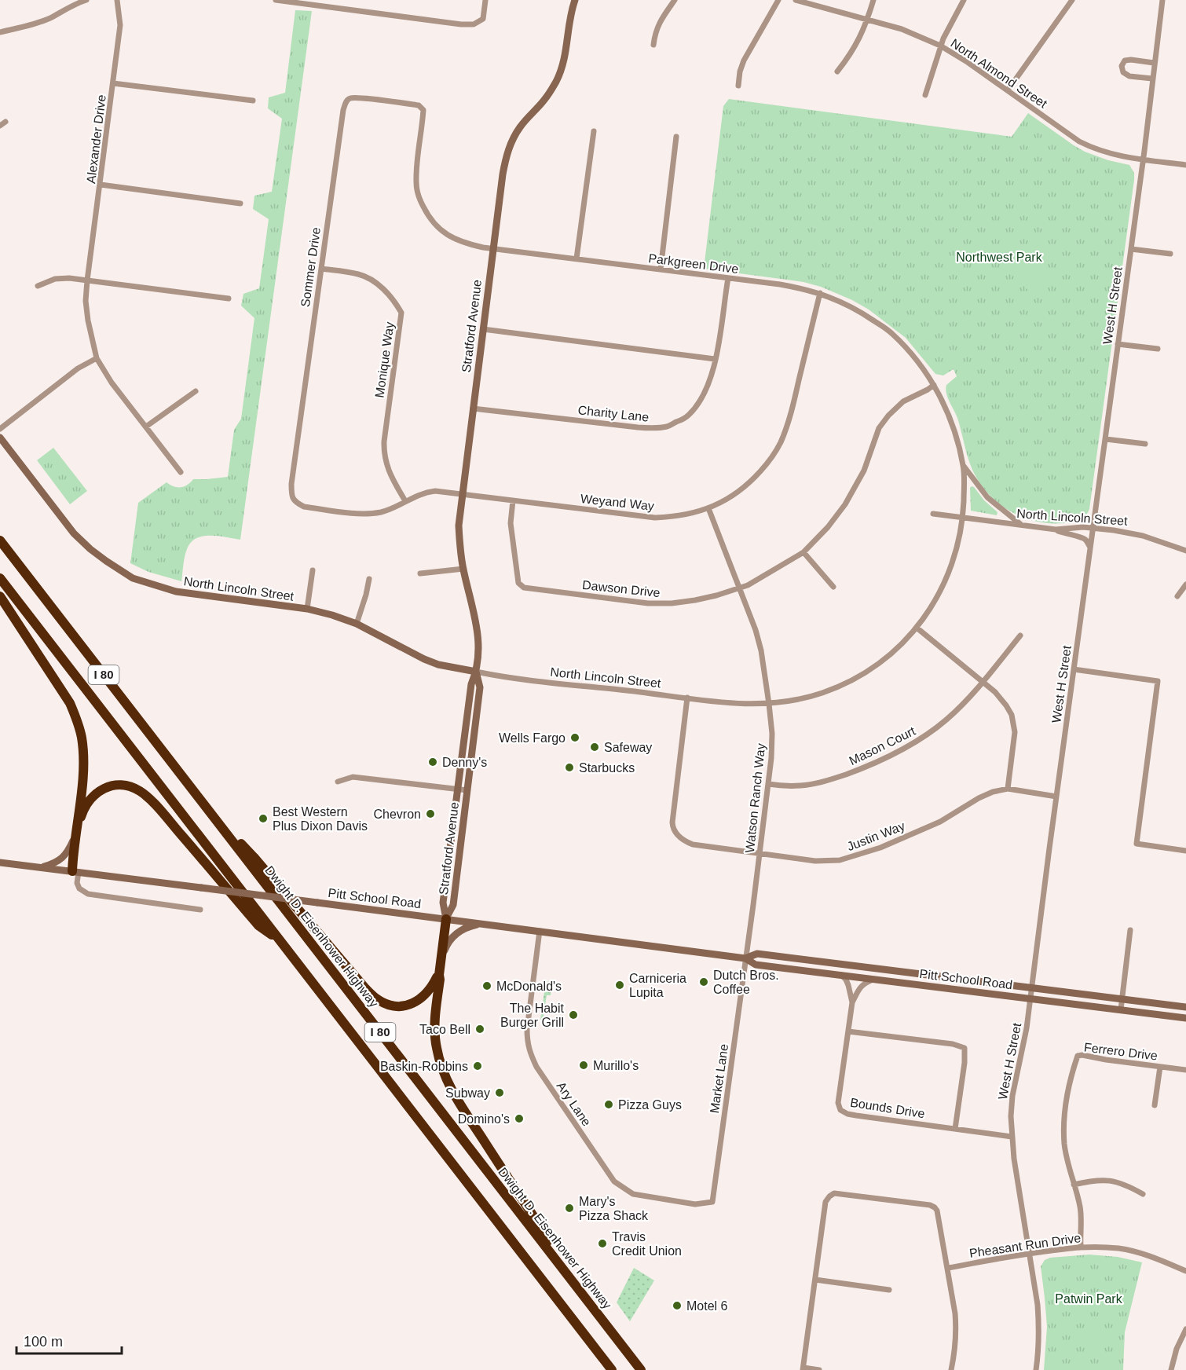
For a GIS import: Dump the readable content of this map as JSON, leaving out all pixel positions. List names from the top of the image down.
{
  "streets": {
    "highway": ["I 80", "Dwight D. Eisenhower Highway"],
    "street": [
      "North Almond Street",
      "Alexander Drive",
      "Parkgreen Drive",
      "Sommer Drive",
      "West H Street",
      "Stratford Avenue",
      "Monique Way",
      "Charity Lane",
      "Weyand Way",
      "North Lincoln Street",
      "Dawson Drive",
      "Mason Court",
      "Watson Ranch Way",
      "Justin Way",
      "Pitt School Road",
      "Ferrero Drive",
      "Market Lane",
      "Ary Lane",
      "Bounds Drive",
      "Pheasant Run Drive"
    ]
  },
  "crossings": [
    ["North Almond Street", "West H Street"],
    ["Parkgreen Drive", "Sommer Drive"],
    ["Parkgreen Drive", "Stratford Avenue"],
    ["Parkgreen Drive", "Charity Lane"],
    ["Parkgreen Drive", "Weyand Way"],
    ["Parkgreen Drive", "North Lincoln Street"],
    ["Parkgreen Drive", "Dawson Drive"],
    ["Sommer Drive", "Monique Way"],
    ["Sommer Drive", "Weyand Way"],
    ["West H Street", "North Lincoln Street"],
    ["West H Street", "Justin Way"],
    ["West H Street", "Pitt School Road"],
    ["West H Street", "Bounds Drive"],
    ["West H Street", "Pheasant Run Drive"],
    ["Stratford Avenue", "Charity Lane"],
    ["Stratford Avenue", "Weyand Way"],
    ["Stratford Avenue", "North Lincoln Street"],
    ["Stratford Avenue", "Pitt School Road"],
    ["Monique Way", "Weyand Way"],
    ["Weyand Way", "Dawson Drive"],
    ["Weyand Way", "Watson Ranch Way"],
    ["North Lincoln Street", "Watson Ranch Way"],
    ["North Lincoln Street", "Justin Way"],
    ["Dawson Drive", "Watson Ranch Way"],
    ["Mason Court", "Watson Ranch Way"],
    ["Watson Ranch Way", "Justin Way"],
    ["Watson Ranch Way", "Pitt School Road"],
    ["Watson Ranch Way", "Market Lane"],
    ["Pitt School Road", "Market Lane"],
    ["Pitt School Road", "Ary Lane"],
    ["Pitt School Road", "Bounds Drive"],
    ["Ferrero Drive", "Pheasant Run Drive"],
    ["Market Lane", "Ary Lane"]
  ],
  "parks": ["Northwest Park", "Patwin Park"],
  "places": [
    "Wells Fargo",
    "Safeway",
    "Denny's",
    "Starbucks",
    "Chevron",
    "Best Western Plus Dixon Davis",
    "Dutch Bros. Coffee",
    "Carniceria Lupita",
    "McDonald's",
    "The Habit Burger Grill",
    "Taco Bell",
    "Murillo's",
    "Baskin-Robbins",
    "Subway",
    "Pizza Guys",
    "Domino's",
    "Mary's Pizza Shack",
    "Travis Credit Union",
    "Motel 6"
  ],
  "scale_bar": "100 m"
}
